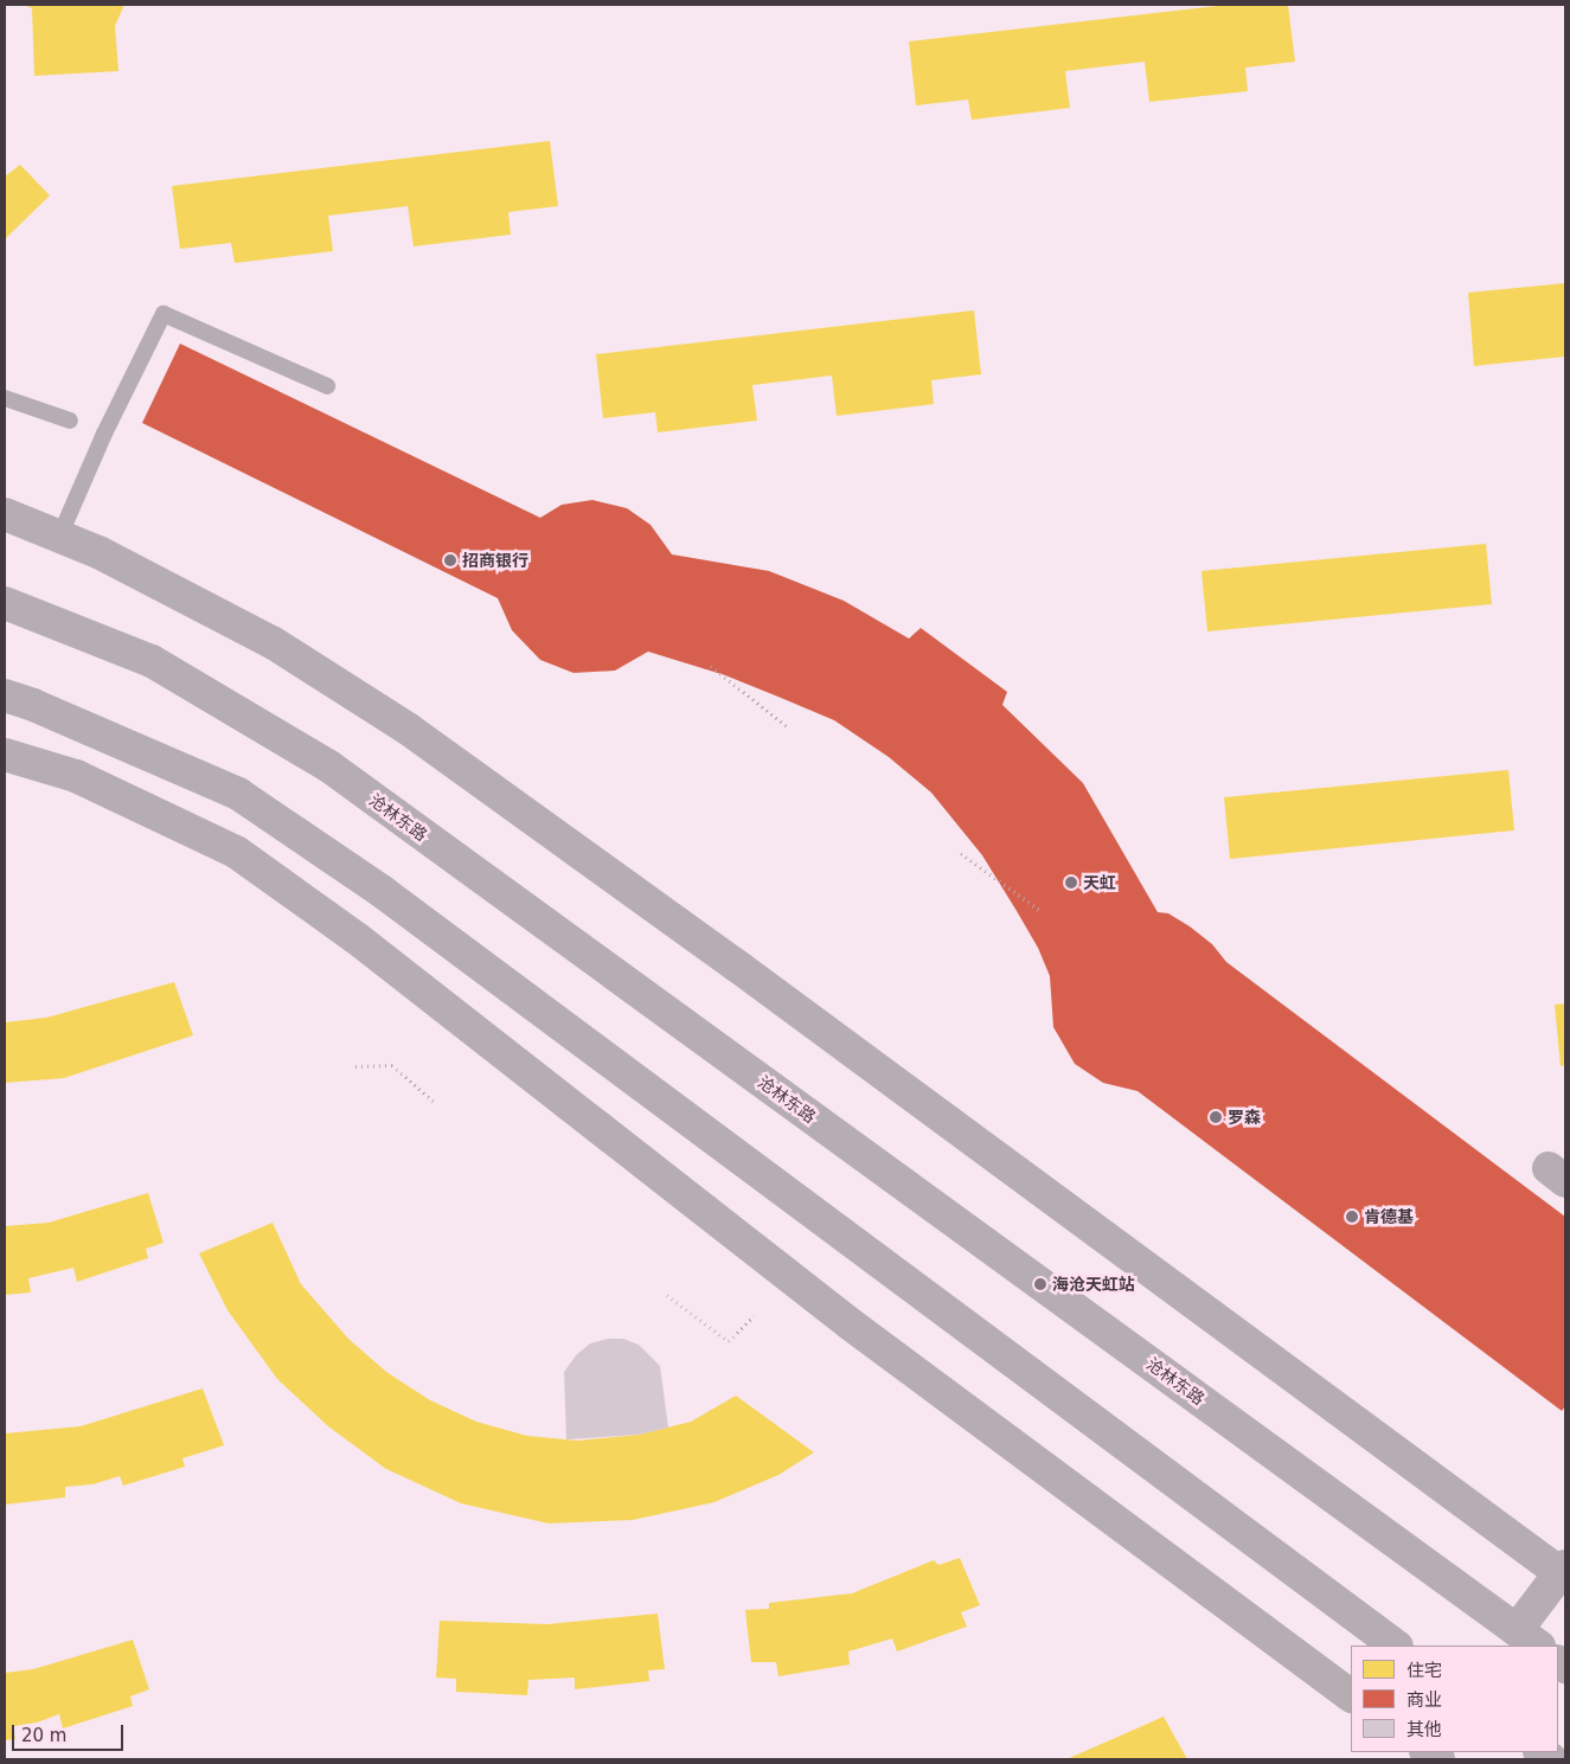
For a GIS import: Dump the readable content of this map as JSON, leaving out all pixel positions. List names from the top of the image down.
{
  "streets": {
    "street": ["沧林东路"]
  },
  "places": [
    "招商银行",
    "天虹",
    "罗森",
    "肯德基",
    "海沧天虹站"
  ],
  "legend": ["住宅", "商业", "其他"],
  "scale_bar": "20 m"
}
